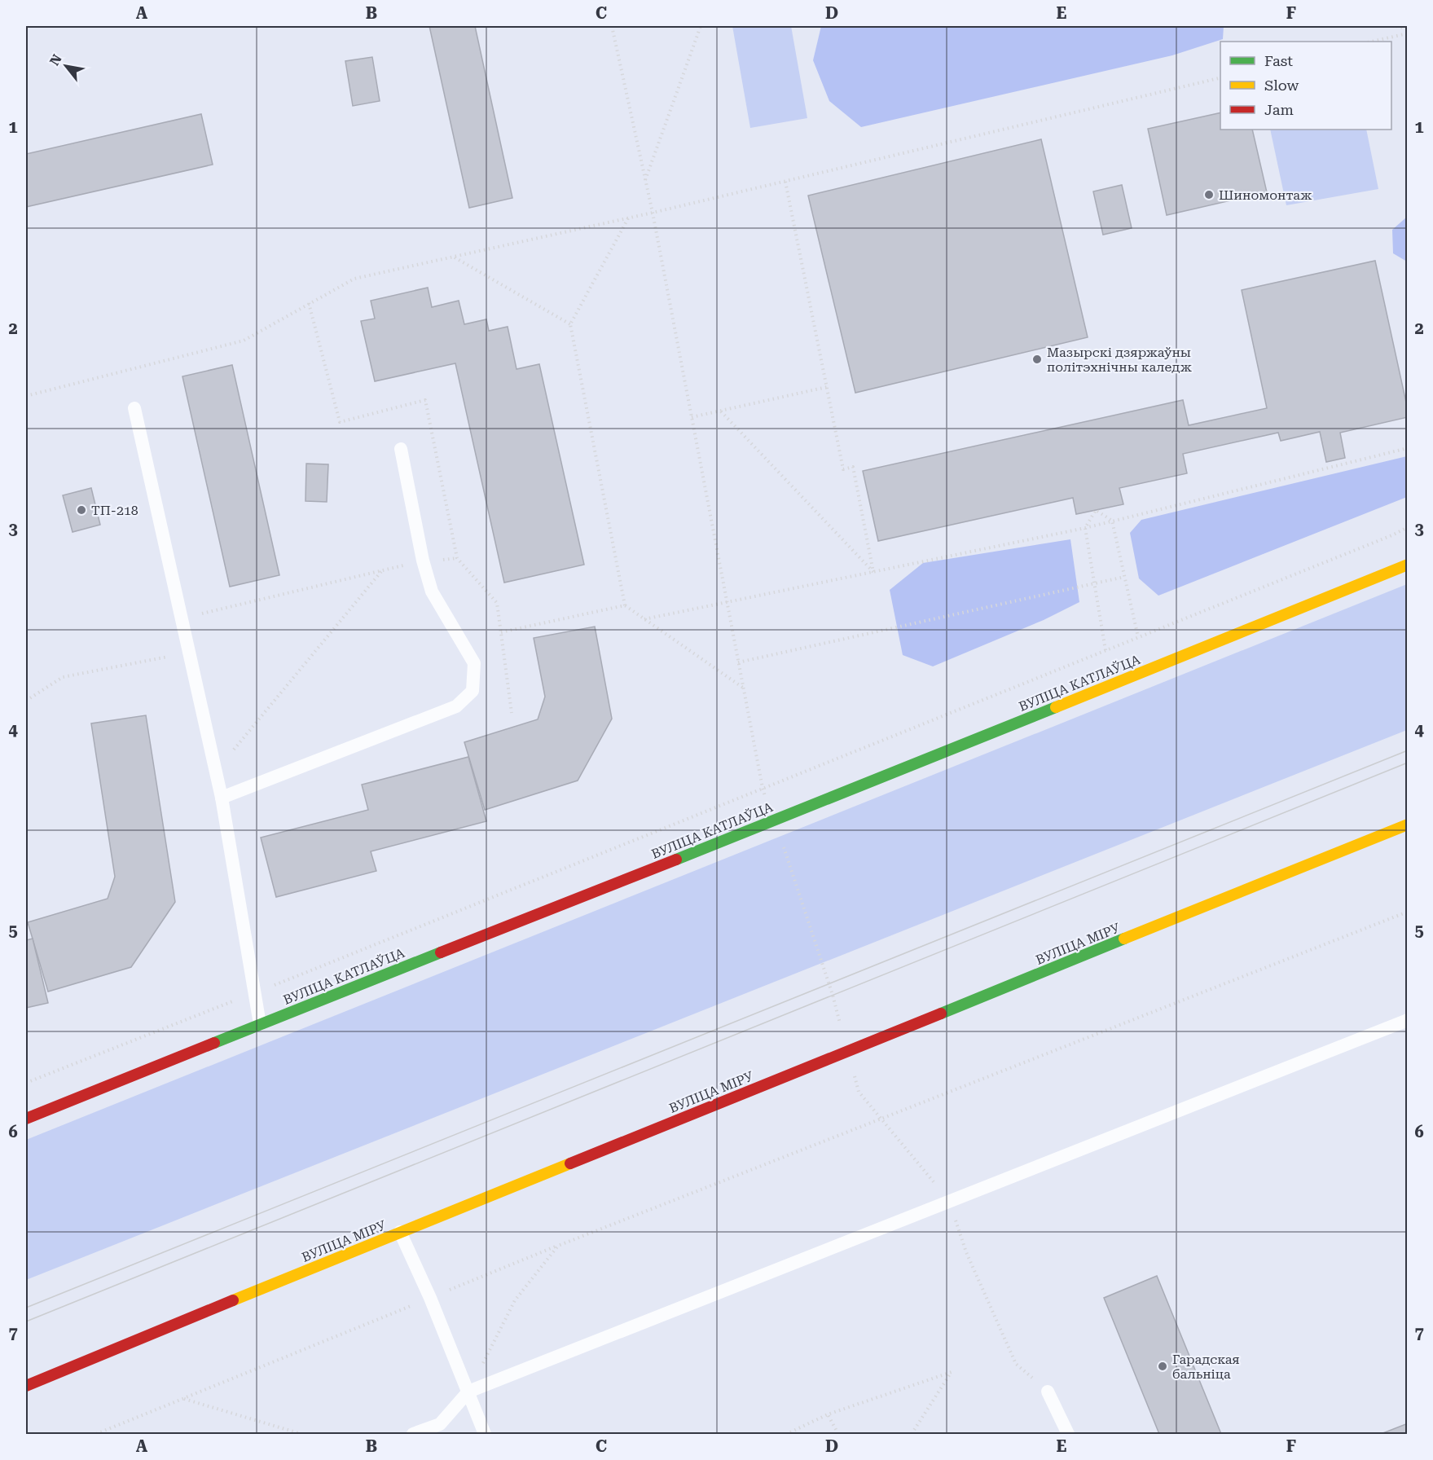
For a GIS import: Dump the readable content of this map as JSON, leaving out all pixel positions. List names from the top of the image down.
{
  "streets": {
    "main road": ["ВУЛІЦА КАТЛАЎЦА", "ВУЛІЦА МІРУ"]
  },
  "places": [
    "Шиномонтаж",
    "Мазырскі дзяржаўны політэхнічны каледж",
    "ТП-218",
    "Гарадская бальніца"
  ],
  "legend": ["Fast", "Slow", "Jam"],
  "north": "top left",
  "grid": {
    "columns": [
      "A",
      "B",
      "C",
      "D",
      "E",
      "F"
    ],
    "rows": [
      "1",
      "2",
      "3",
      "4",
      "5",
      "6",
      "7"
    ]
  }
}
